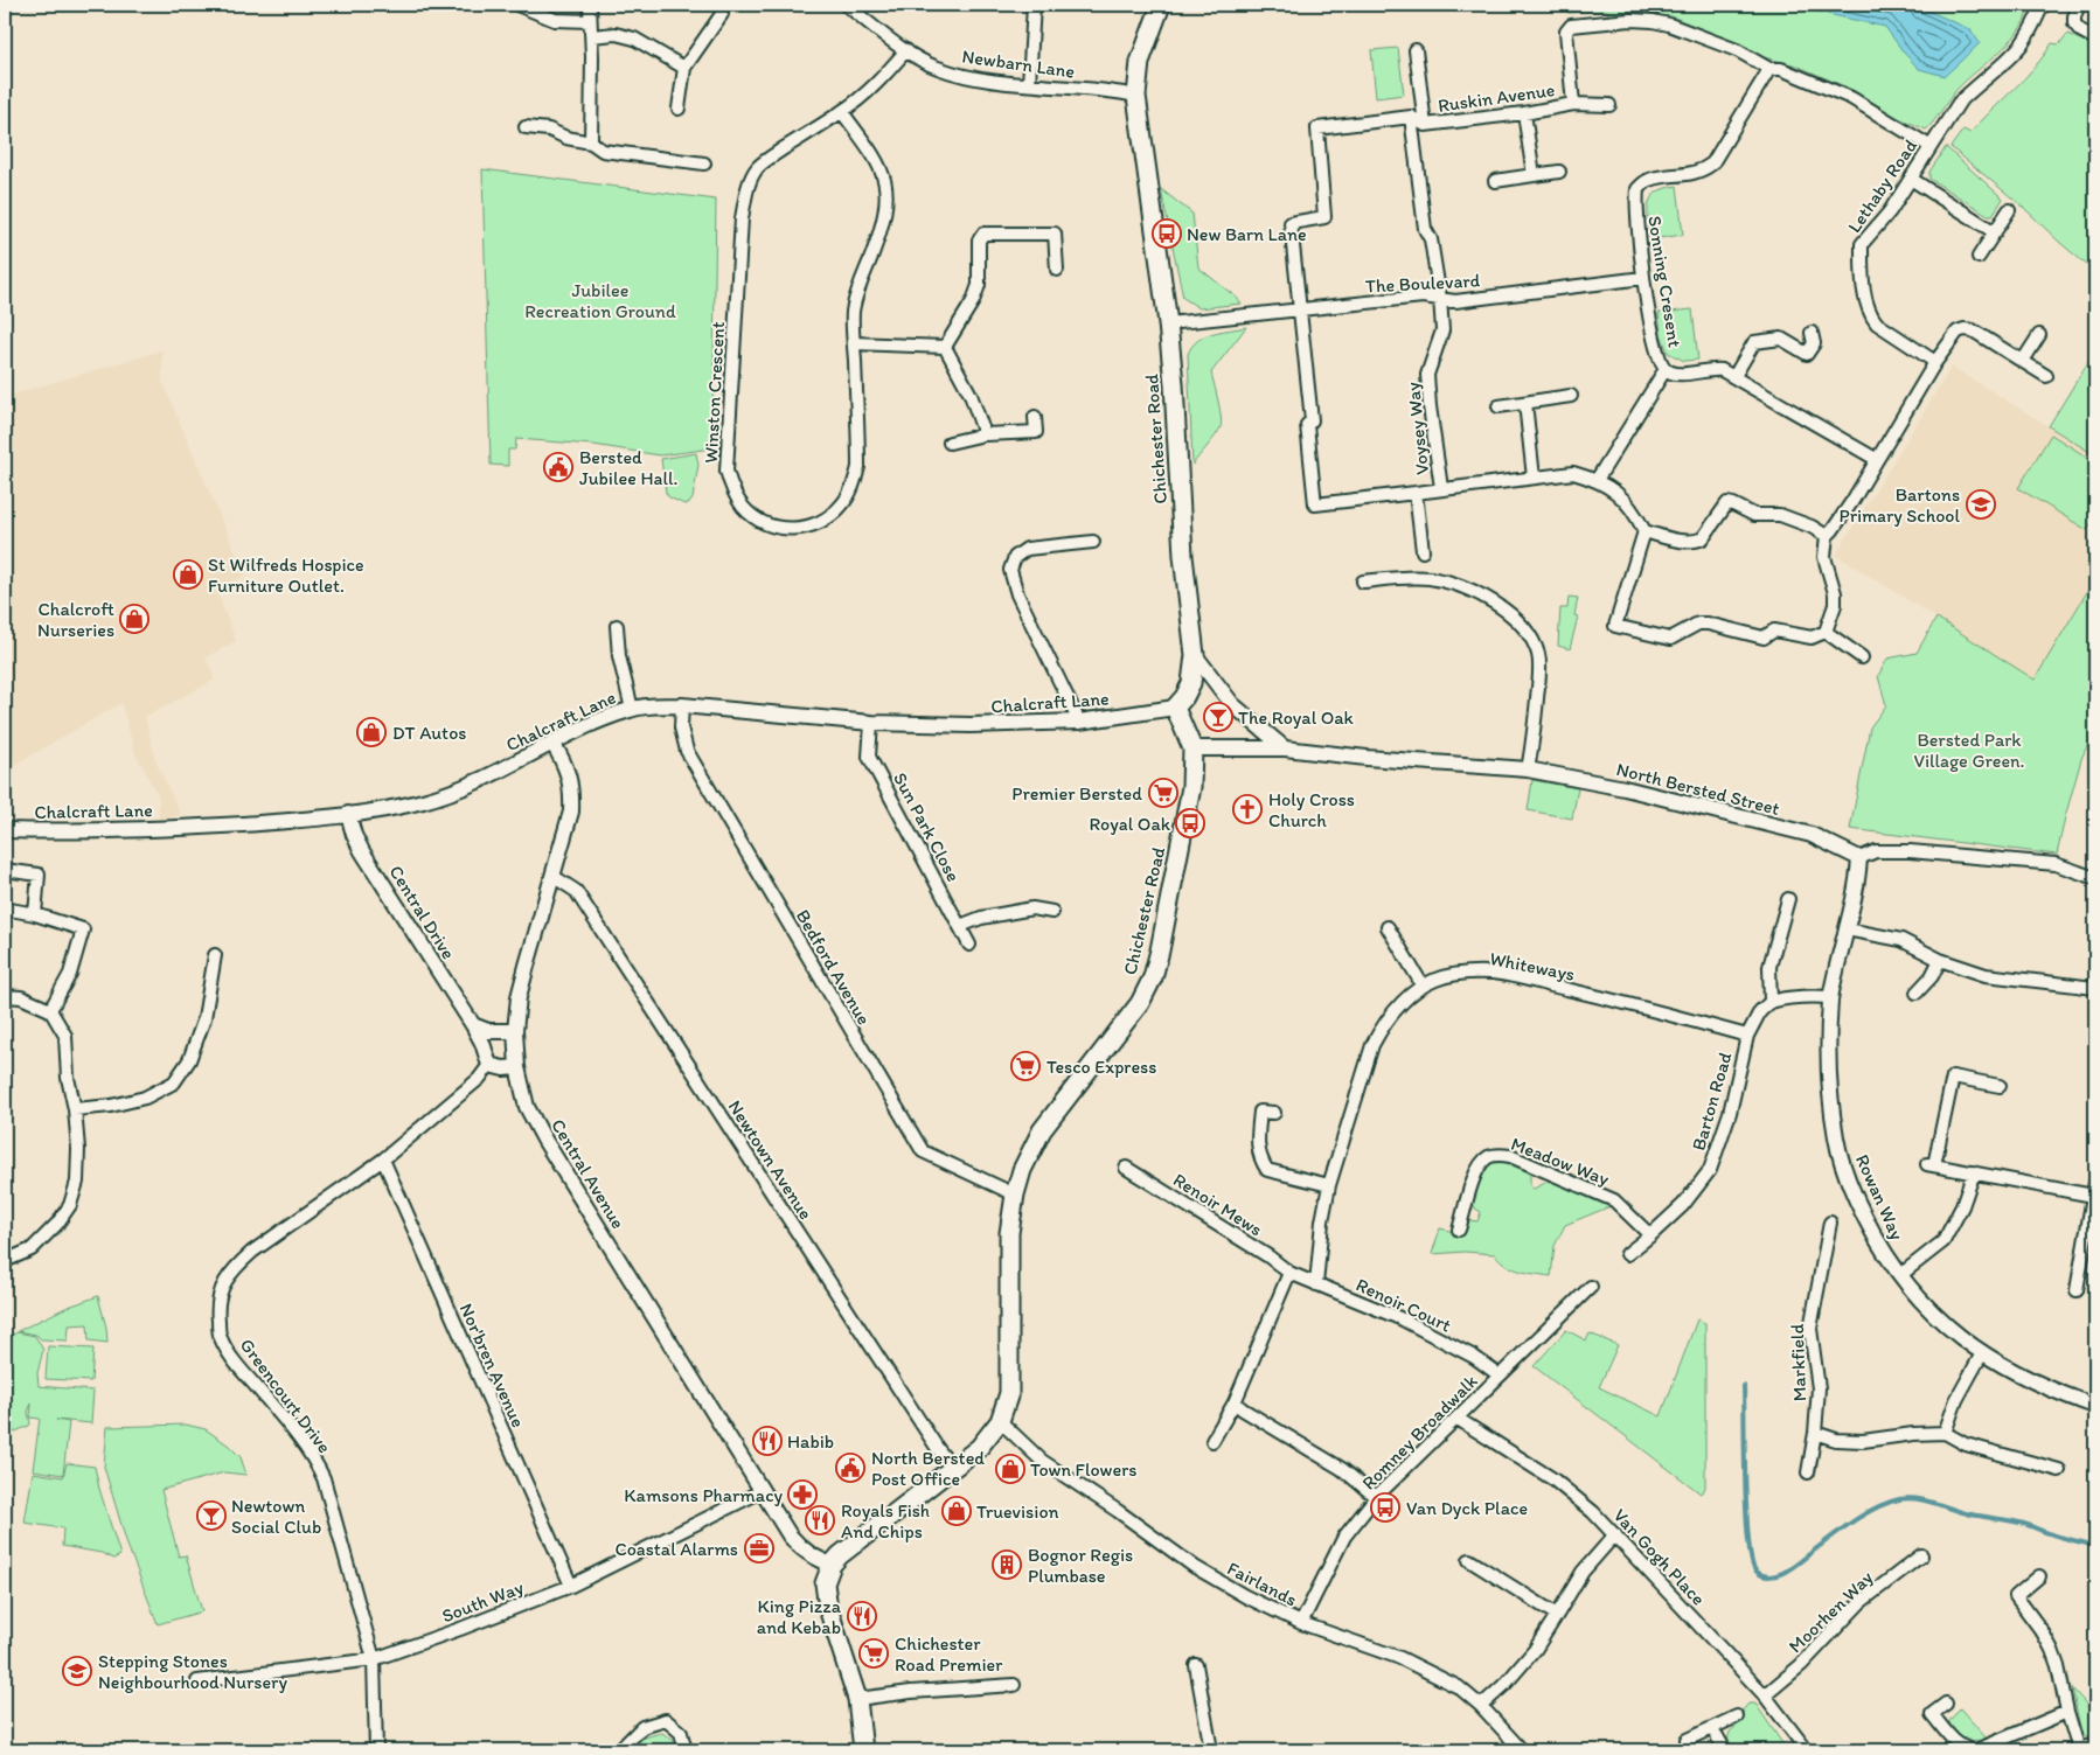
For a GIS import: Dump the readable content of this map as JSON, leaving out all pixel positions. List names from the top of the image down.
{
  "streets": {
    "main road": ["Chichester Road"],
    "street": [
      "Newbarn Lane",
      "Ruskin Avenue",
      "Lethaby Road",
      "Sonning Cresent",
      "The Boulevard",
      "Winston Crescent",
      "Voysey Way",
      "Chalcraft Lane",
      "North Bersted Street",
      "Sun Park Close",
      "Central Drive",
      "Whiteways",
      "Bedford Avenue",
      "Barton Road",
      "Newtown Avenue",
      "Meadow Way",
      "Central Avenue",
      "Rowan Way",
      "Renoir Mews",
      "Renoir Court",
      "Markfield",
      "Nor'bren Avenue",
      "Greencourt Drive",
      "Romney Broadwalk",
      "Van Gogh Place",
      "Fairlands",
      "South Way",
      "Moorhen Way"
    ]
  },
  "crossings": [
    ["Newbarn Lane", "Winston Crescent"],
    ["Newbarn Lane", "Chichester Road"],
    ["Ruskin Avenue", "Lethaby Road"],
    ["Ruskin Avenue", "Sonning Cresent"],
    ["Ruskin Avenue", "The Boulevard"],
    ["Ruskin Avenue", "Voysey Way"],
    ["Sonning Cresent", "The Boulevard"],
    ["The Boulevard", "Voysey Way"],
    ["The Boulevard", "Chichester Road"],
    ["Chichester Road", "Chalcraft Lane"],
    ["Chichester Road", "North Bersted Street"],
    ["Chichester Road", "Bedford Avenue"],
    ["Chichester Road", "Newtown Avenue"],
    ["Chichester Road", "Central Avenue"],
    ["Chichester Road", "Fairlands"],
    ["Chalcraft Lane", "Sun Park Close"],
    ["Chalcraft Lane", "Central Drive"],
    ["Chalcraft Lane", "Bedford Avenue"],
    ["Chalcraft Lane", "Central Avenue"],
    ["North Bersted Street", "Rowan Way"],
    ["Central Drive", "Greencourt Drive"],
    ["Whiteways", "Barton Road"],
    ["Whiteways", "Renoir Court"],
    ["Barton Road", "Meadow Way"],
    ["Newtown Avenue", "Central Avenue"],
    ["Central Avenue", "South Way"],
    ["Renoir Mews", "Renoir Court"],
    ["Renoir Court", "Romney Broadwalk"],
    ["Nor'bren Avenue", "Greencourt Drive"],
    ["Nor'bren Avenue", "South Way"],
    ["Greencourt Drive", "South Way"],
    ["Romney Broadwalk", "Van Gogh Place"],
    ["Romney Broadwalk", "Fairlands"],
    ["Van Gogh Place", "Moorhen Way"]
  ],
  "parks": ["Jubilee Recreation Ground", "Bersted Park Village Green."],
  "places": {
    "bus stop": ["New Barn Lane", "Royal Oak", "Van Dyck Place"],
    "public building": ["Bersted Jubilee Hall.", "North Bersted Post Office"],
    "school or university": ["Bartons Primary School", "Stepping Stones Neighbourhood Nursery"],
    "shop": [
      "St Wilfreds Hospice Furniture Outlet.",
      "Chalcroft Nurseries",
      "DT Autos",
      "Town Flowers",
      "Truevision"
    ],
    "bar": ["The Royal Oak", "Newtown Social Club"],
    "supermarket": ["Premier Bersted", "Tesco Express", "Chichester Road Premier"],
    "church": ["Holy Cross Church"],
    "restaurant": ["Habib", "Royals Fish And Chips", "King Pizza and Kebab"],
    "pharmacy": ["Kamsons Pharmacy"],
    "office": ["Coastal Alarms"],
    "building": ["Bognor Regis Plumbase"]
  }
}
